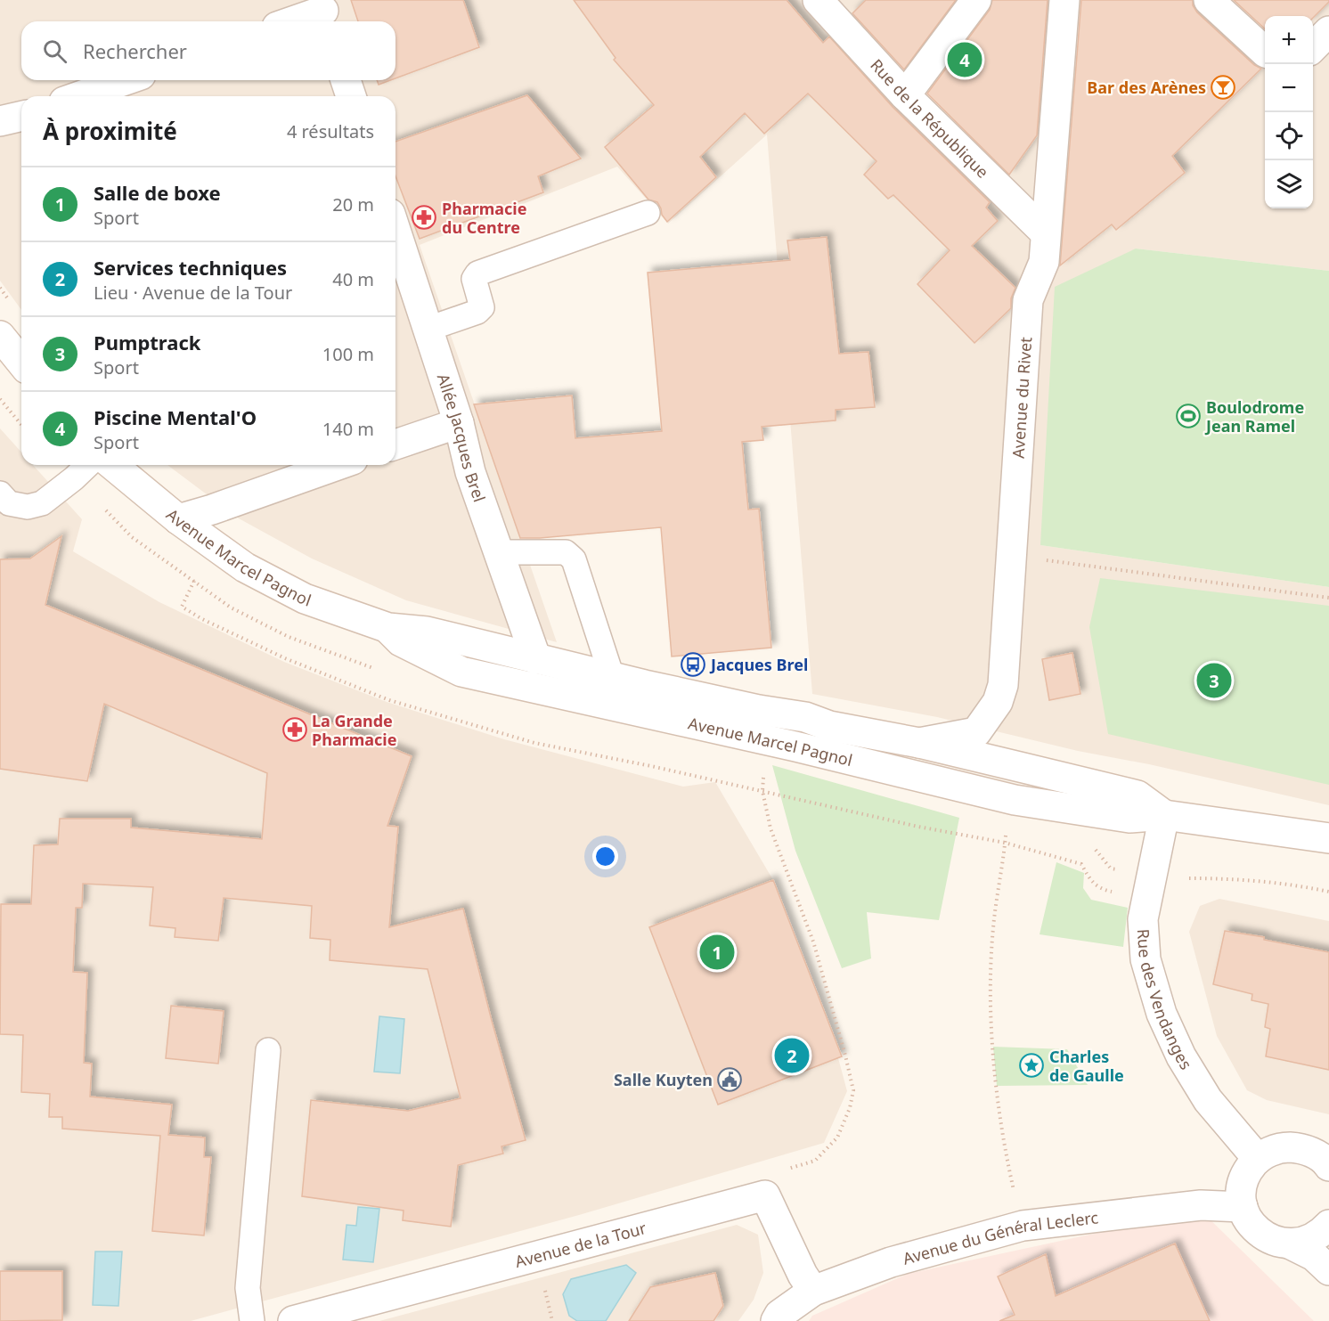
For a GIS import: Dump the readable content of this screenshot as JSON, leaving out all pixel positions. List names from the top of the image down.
{
  "streets": {
    "street": [
      "Rue de la République",
      "Avenue du Rivet",
      "Allée Jacques Brel",
      "Avenue Marcel Pagnol",
      "Rue des Vendanges",
      "Avenue du Général Leclerc",
      "Avenue de la Tour"
    ]
  },
  "crossings": [
    ["Rue de la République", "Avenue du Rivet"],
    ["Avenue du Rivet", "Avenue Marcel Pagnol"],
    ["Allée Jacques Brel", "Avenue Marcel Pagnol"],
    ["Avenue Marcel Pagnol", "Rue des Vendanges"],
    ["Avenue du Général Leclerc", "Avenue de la Tour"]
  ],
  "places": {
    "bar": ["Bar des Arènes"],
    "pharmacy": ["Pharmacie du Centre", "La Grande Pharmacie"],
    "sports": ["Boulodrome Jean Ramel"],
    "bus stop": ["Jacques Brel"],
    "place": ["Charles de Gaulle"],
    "public building": ["Salle Kuyten"]
  },
  "page": {
    "map_buttons": ["+", "−"],
    "search": "Rechercher",
    "pins": [
      "4",
      "3",
      "1",
      "2"
    ],
    "heading": ["À proximité", "4 résultats"],
    "list": [
      {
        "mark": "1",
        "name": "Salle de boxe",
        "note": "Sport",
        "value": "20 m"
      },
      {
        "mark": "2",
        "name": "Services techniques",
        "note": "Lieu · Avenue de la Tour",
        "value": "40 m"
      },
      {
        "mark": "3",
        "name": "Pumptrack",
        "note": "Sport",
        "value": "100 m"
      },
      {
        "mark": "4",
        "name": "Piscine Mental'O",
        "note": "Sport",
        "value": "140 m"
      }
    ]
  }
}
